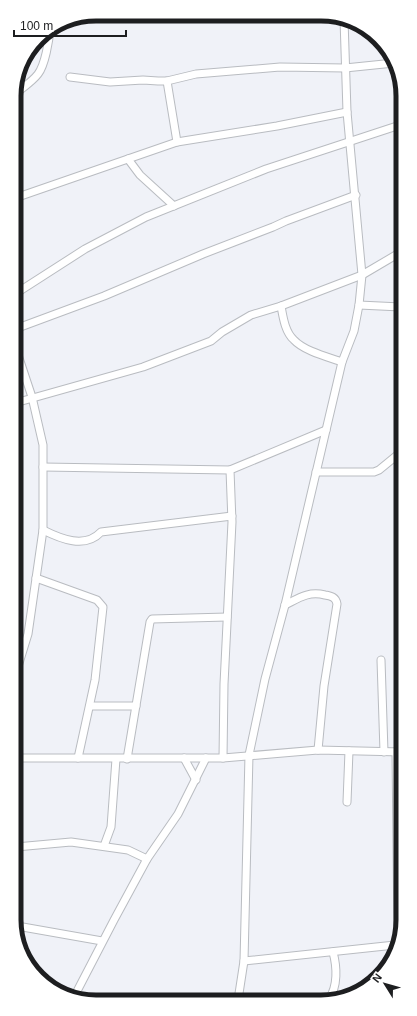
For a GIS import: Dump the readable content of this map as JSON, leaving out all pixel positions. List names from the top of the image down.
{
  "scale_bar": "100 m",
  "north": "top left"
}
